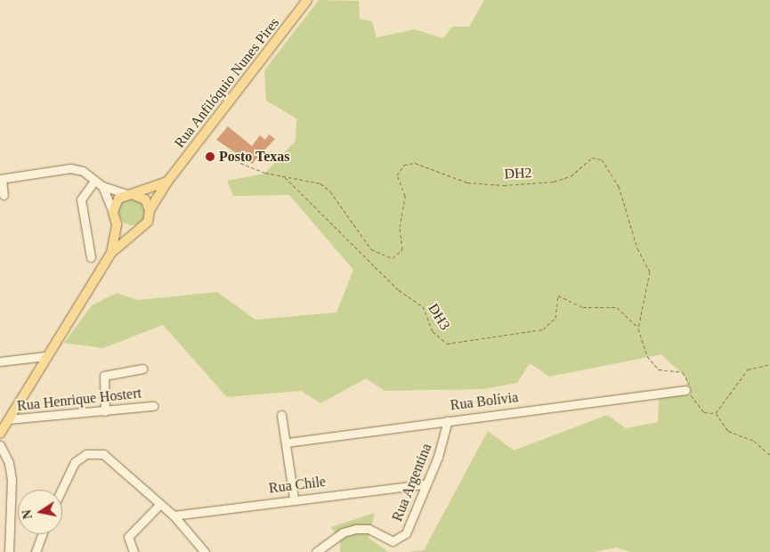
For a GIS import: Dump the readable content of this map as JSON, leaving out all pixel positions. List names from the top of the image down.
{
  "streets": {
    "main road": ["Rua Anfilóquio Nunes Pires"],
    "street": [
      "Rua Henrique Hostert",
      "Rua Bolívia",
      "Rua Argentina",
      "Rua Chile"
    ],
    "path": ["DH2", "DH3"]
  },
  "crossings": [
    ["Rua Anfilóquio Nunes Pires", "Rua Henrique Hostert"],
    ["DH2", "DH3"],
    ["Rua Bolívia", "Rua Argentina"],
    ["Rua Argentina", "Rua Chile"]
  ],
  "places": ["Posto Texas"],
  "north": "left"
}
